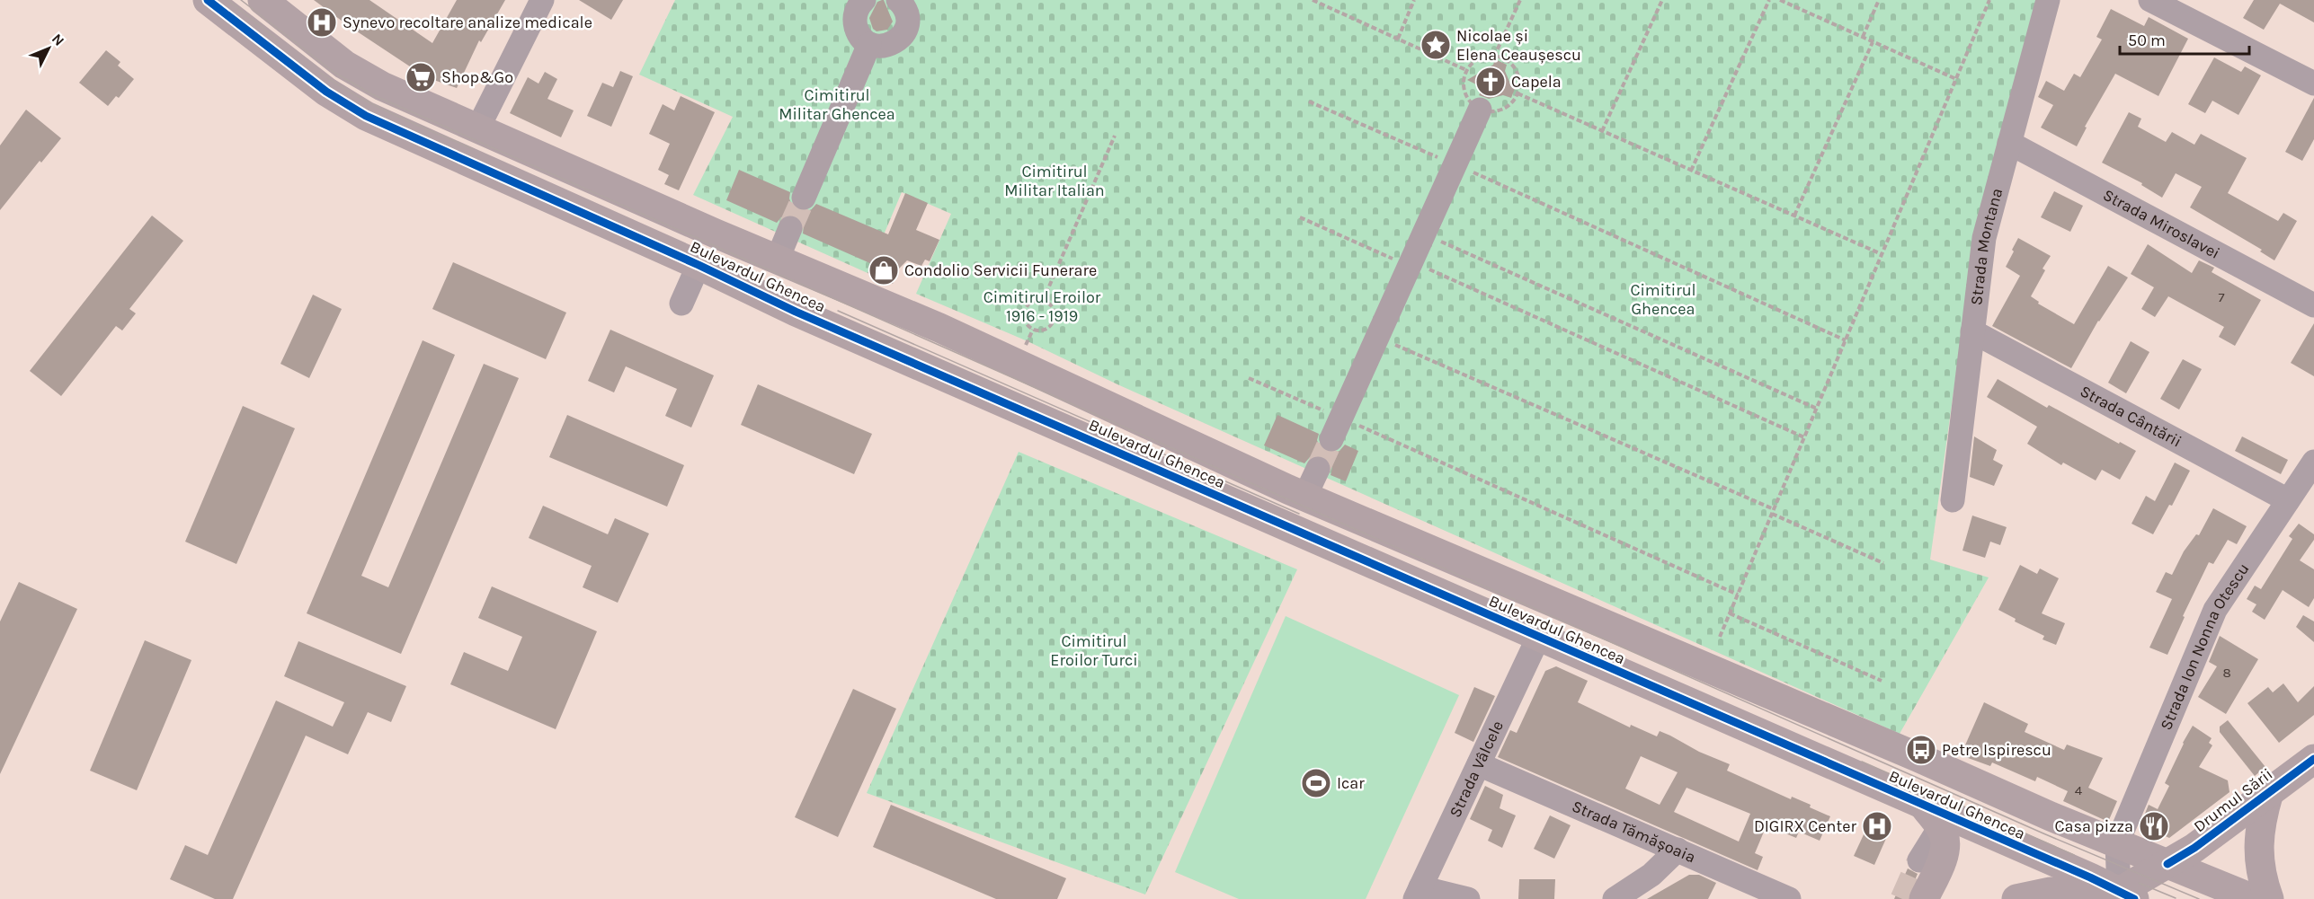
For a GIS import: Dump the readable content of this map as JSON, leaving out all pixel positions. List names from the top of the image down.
{
  "streets": {
    "main road": ["Bulevardul Ghencea", "Drumul Sării"],
    "street": [
      "Strada Miroslavei",
      "Strada Montana",
      "Strada Cântării",
      "Strada Ion Nonna Otescu",
      "Strada Vâlcele",
      "Strada Tămășoaia"
    ]
  },
  "crossings": [
    ["Strada Miroslavei", "Strada Montana"],
    ["Strada Montana", "Strada Cântării"],
    ["Bulevardul Ghencea", "Strada Ion Nonna Otescu"],
    ["Bulevardul Ghencea", "Strada Vâlcele"],
    ["Bulevardul Ghencea", "Drumul Sării"],
    ["Strada Cântării", "Strada Ion Nonna Otescu"],
    ["Strada Vâlcele", "Strada Tămășoaia"]
  ],
  "parks": [
    "Cimitirul Militar Ghencea",
    "Cimitirul Militar Italian",
    "Cimitirul Ghencea",
    "Cimitirul Eroilor 1916 - 1919",
    "Cimitirul Eroilor Turci"
  ],
  "places": {
    "hospital": ["Synevo recoltare analize medicale", "DIGIRX Center"],
    "place": ["Nicolae și Elena Ceaușescu"],
    "supermarket": ["Shop&Go"],
    "church": ["Capela"],
    "shop": ["Condolio Servicii Funerare"],
    "bus stop": ["Petre Ispirescu"],
    "sports": ["Icar"],
    "restaurant": ["Casa pizza"]
  },
  "house_numbers": ["7", "8", "4"],
  "scale_bar": "50 m",
  "north": "top right"
}
